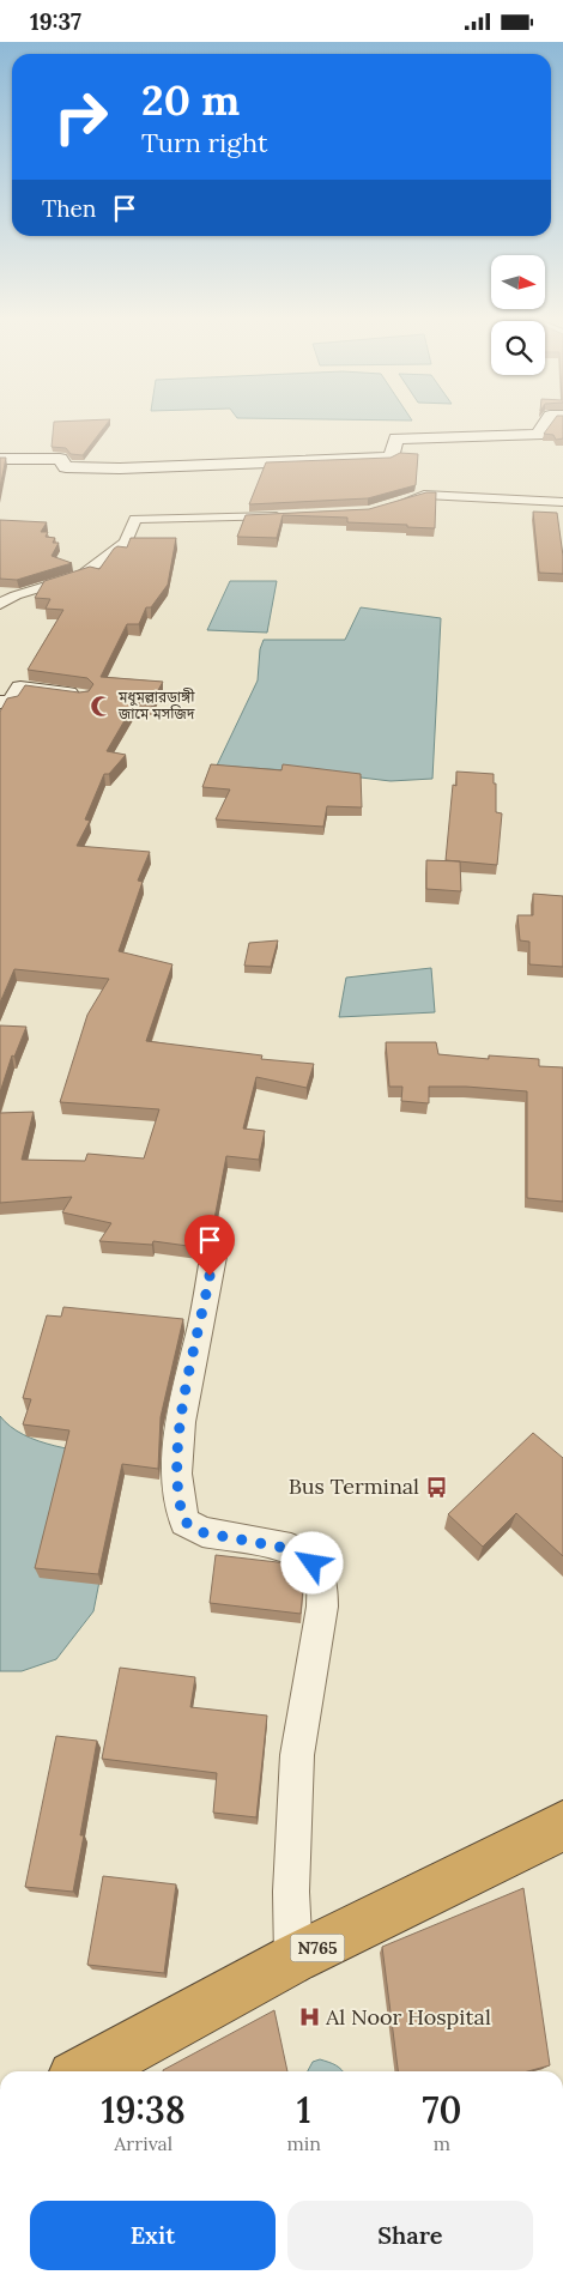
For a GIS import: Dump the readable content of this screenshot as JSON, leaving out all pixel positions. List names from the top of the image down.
{
  "streets": {
    "highway": ["N765"]
  },
  "places": {
    "mosque": ["মধুমল্লারডাঙ্গী জামে মসজিদ"],
    "bus stop": ["Bus Terminal"],
    "hospital": ["Al Noor Hospital"]
  },
  "north": "right",
  "page": {
    "status": "19:37",
    "turn": ["20 m", "Turn right"],
    "then": "Then",
    "eta": [
      "19:38",
      "Arrival",
      "1",
      "min",
      "70",
      "m"
    ],
    "buttons": ["Exit", "Share"]
  }
}
